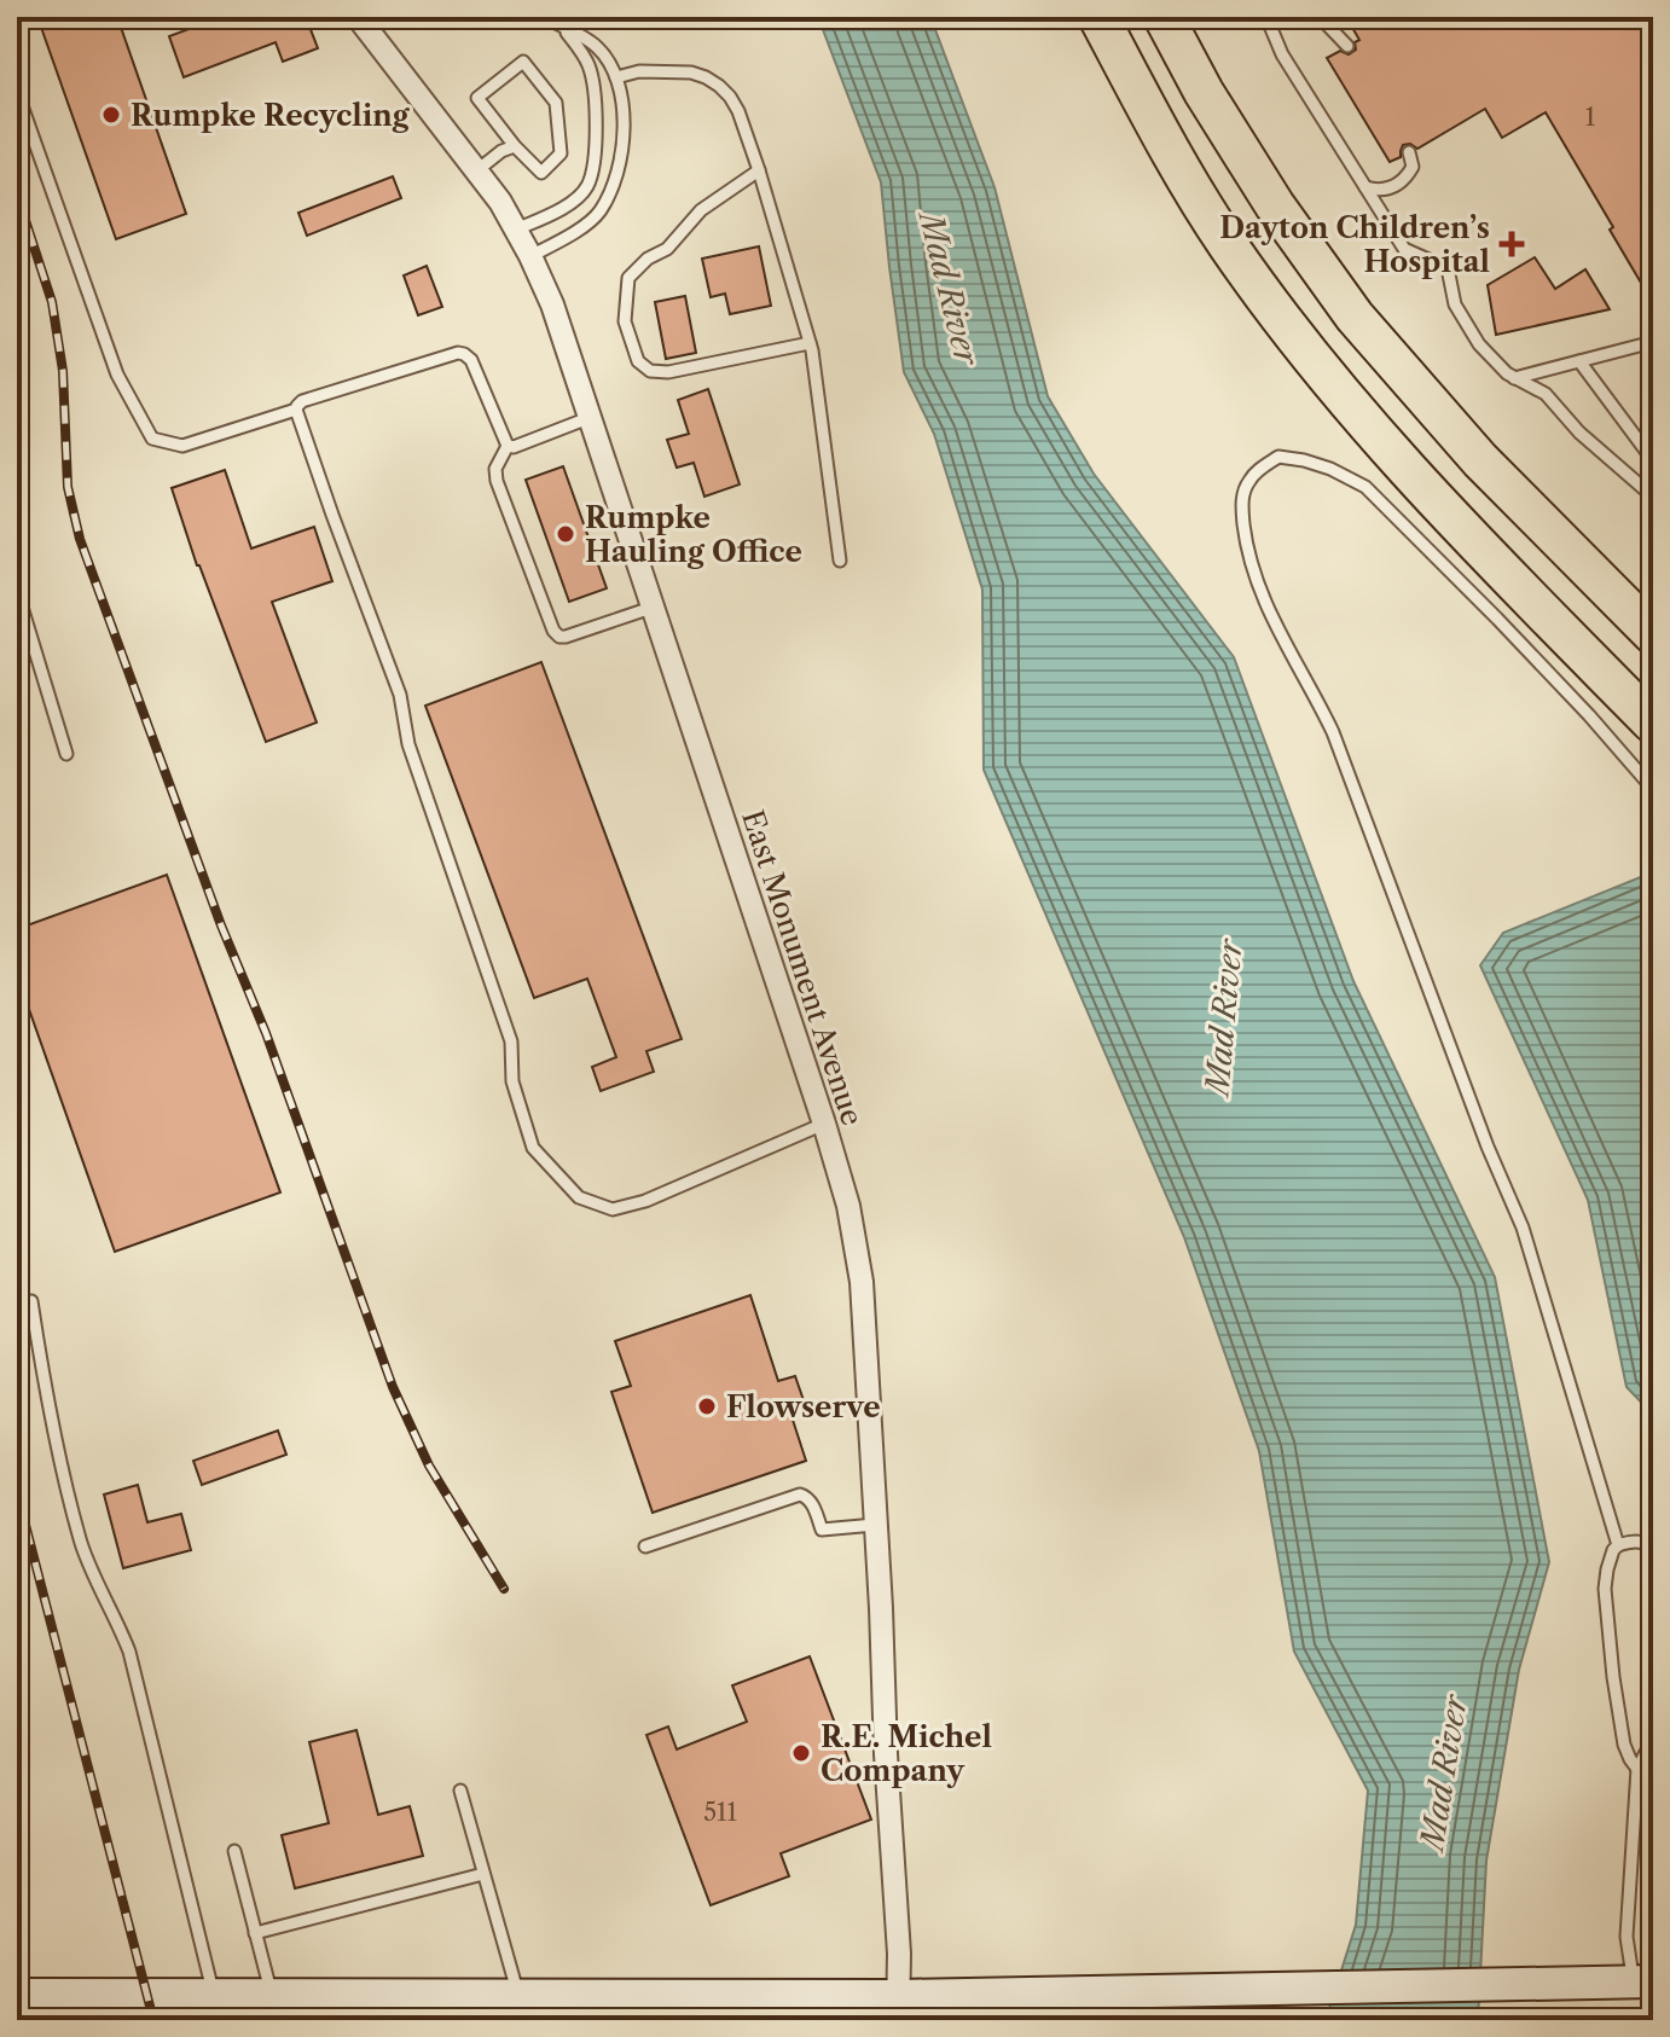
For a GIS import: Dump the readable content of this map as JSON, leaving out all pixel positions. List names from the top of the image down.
{
  "streets": {
    "street": ["East Monument Avenue"]
  },
  "water": ["Mad River"],
  "places": {
    "other": [
      "Rumpke Recycling",
      "Rumpke Hauling Office",
      "Flowserve",
      "R.E. Michel Company"
    ],
    "health": ["Dayton Children’s Hospital"]
  },
  "house_numbers": ["1", "511"]
}
